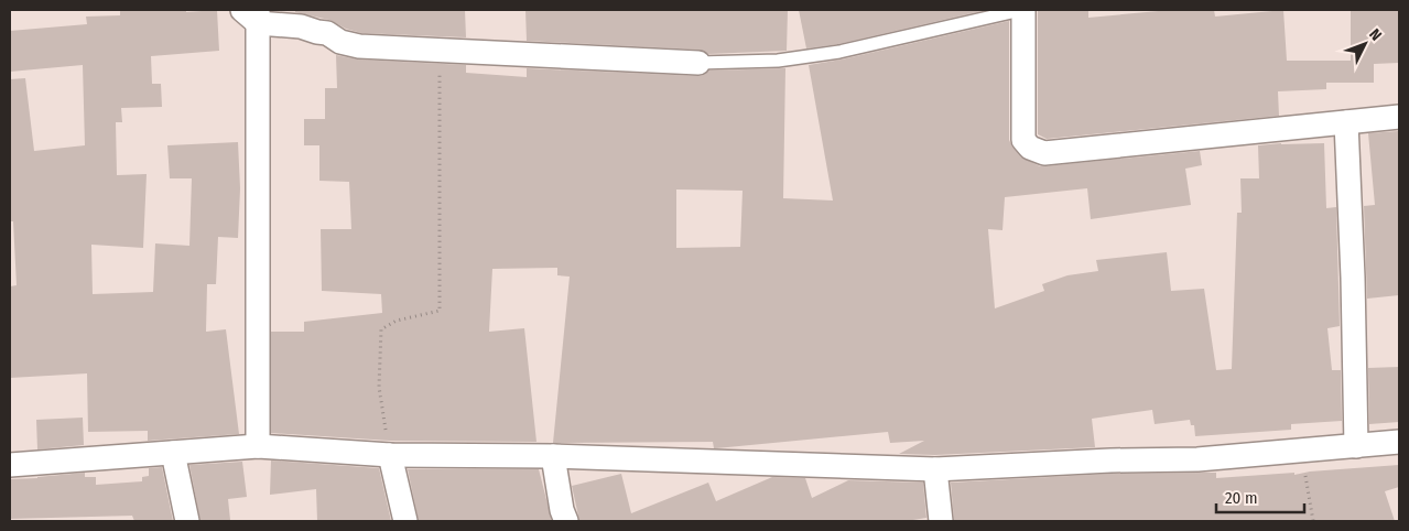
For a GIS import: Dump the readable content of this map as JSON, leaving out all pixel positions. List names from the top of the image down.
{
  "scale_bar": "20 m",
  "north": "top right"
}
